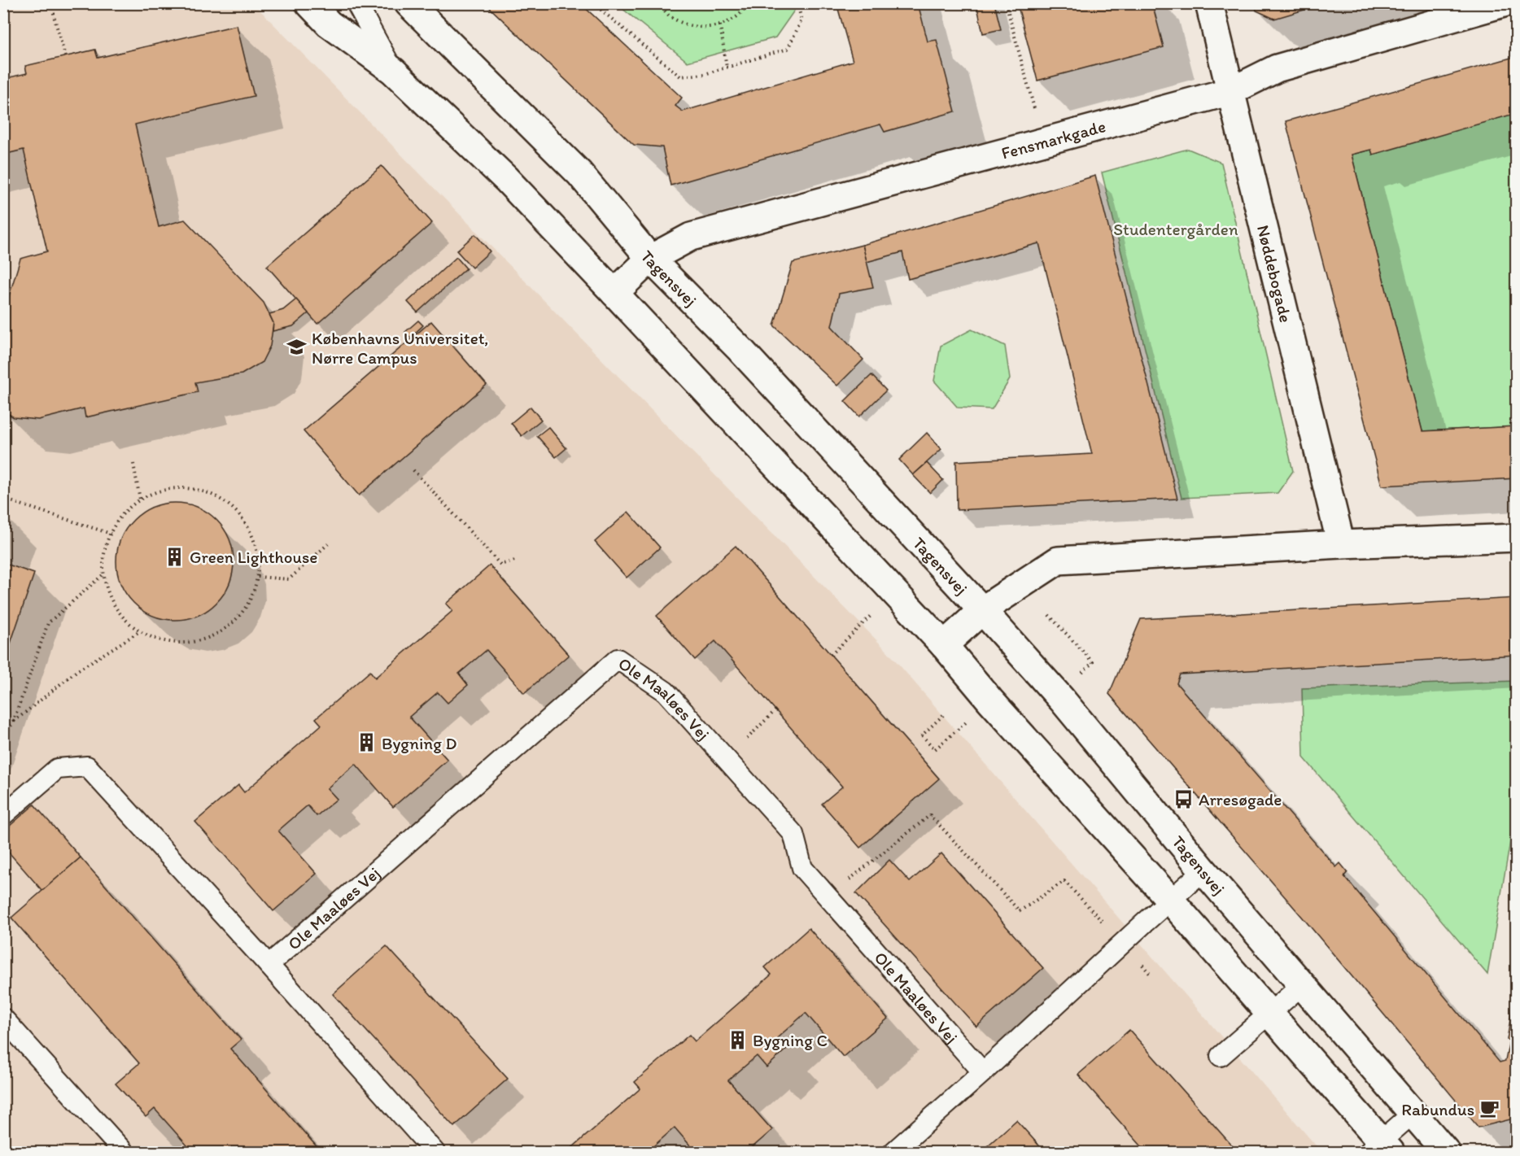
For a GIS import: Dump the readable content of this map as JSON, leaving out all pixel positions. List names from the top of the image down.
{
  "streets": {
    "street": ["Fensmarkgade", "Nøddebogade", "Tagensvej"],
    "lane": ["Ole Maaløes Vej"]
  },
  "crossings": [
    ["Fensmarkgade", "Nøddebogade"],
    ["Fensmarkgade", "Tagensvej"]
  ],
  "parks": ["Studentergården"],
  "places": {
    "school or university": ["Københavns Universitet, Nørre Campus"],
    "building": ["Green Lighthouse", "Bygning D", "Bygning C"],
    "bus stop": ["Arresøgade"],
    "cafe": ["Rabundus"]
  }
}
